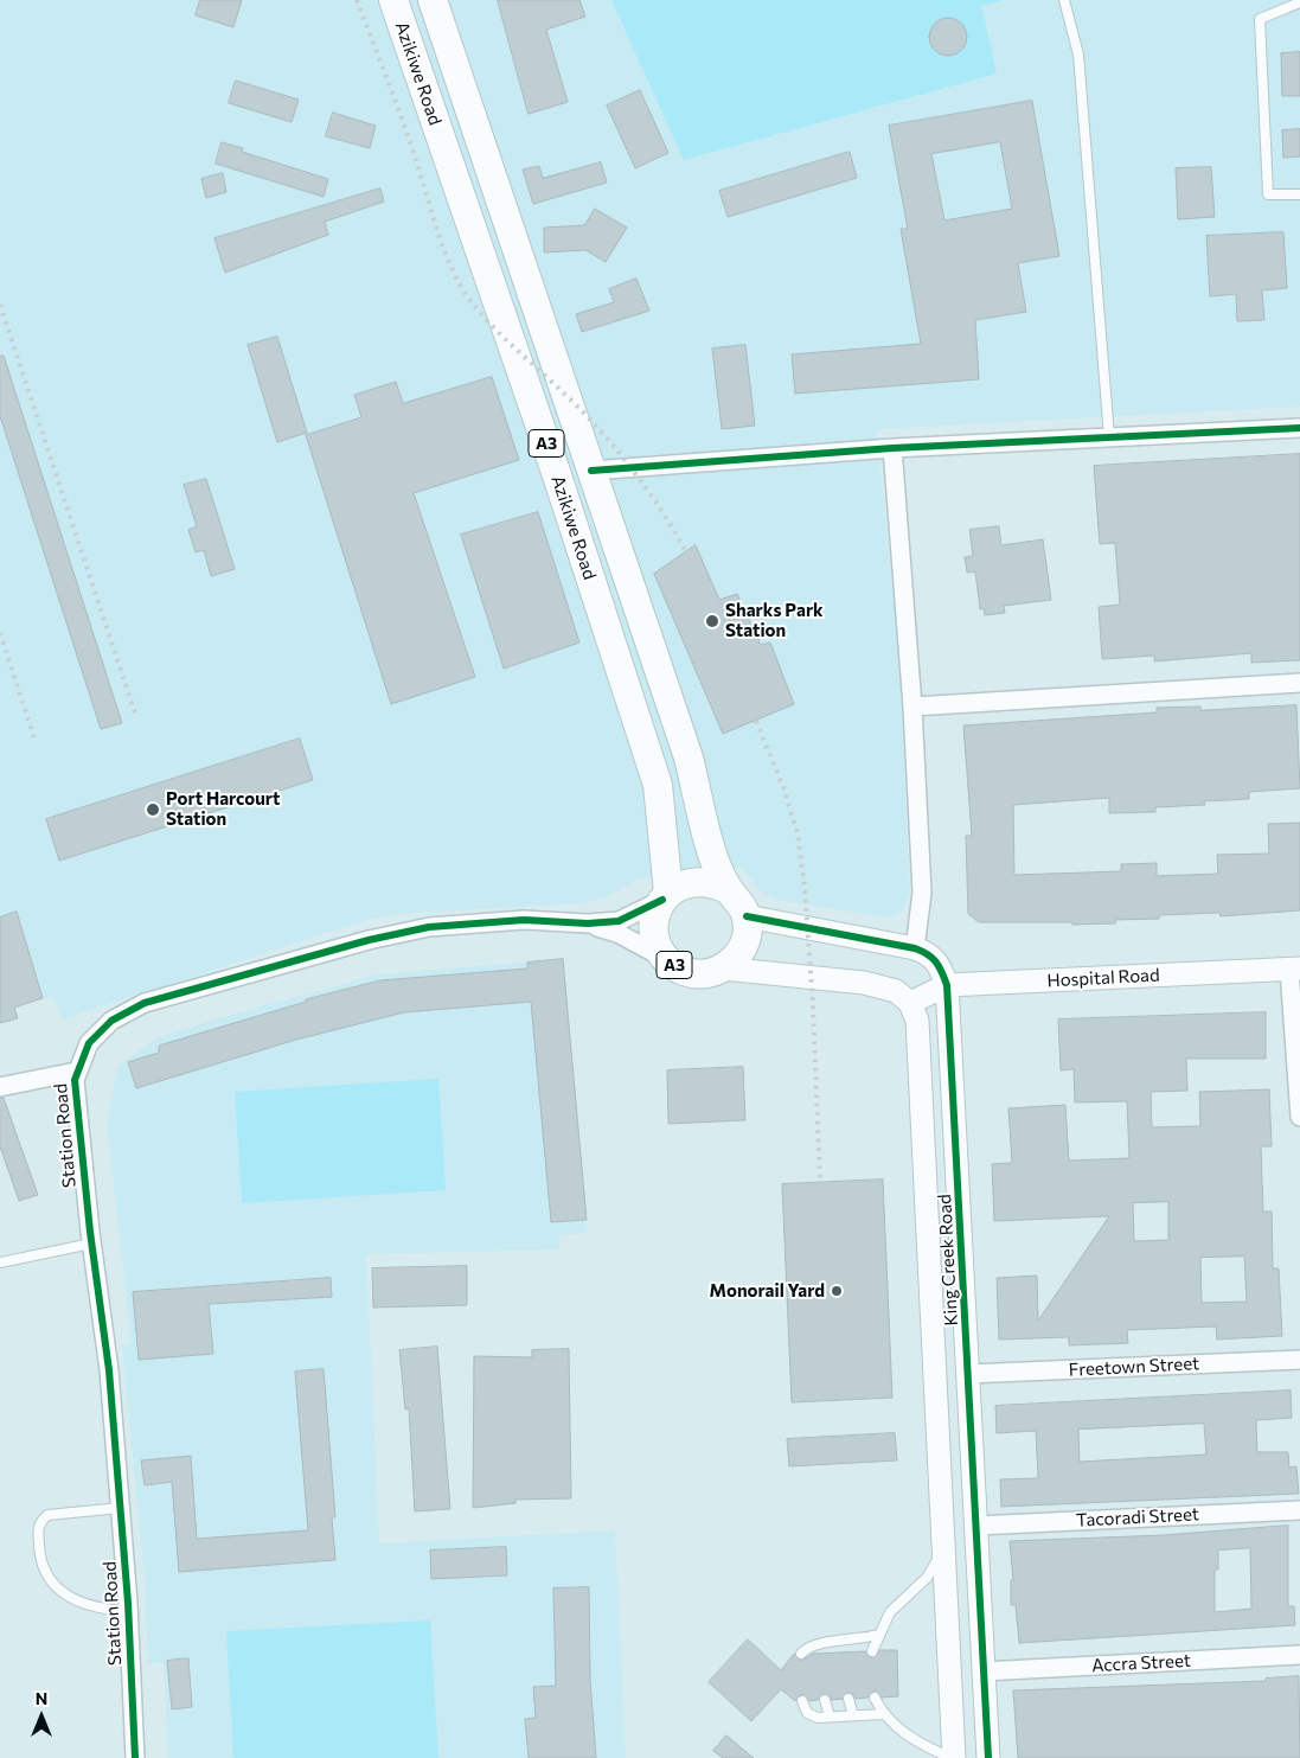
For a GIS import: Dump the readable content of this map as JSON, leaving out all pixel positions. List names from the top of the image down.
{
  "streets": {
    "main road": ["Azikiwe Road", "A3"],
    "street": [
      "Hospital Road",
      "Station Road",
      "King Creek Road",
      "Freetown Street",
      "Tacoradi Street",
      "Accra Street"
    ]
  },
  "crossings": [
    ["Azikiwe Road", "A3"],
    ["Azikiwe Road", "Station Road"],
    ["Azikiwe Road", "King Creek Road"],
    ["A3", "Station Road"],
    ["A3", "King Creek Road"],
    ["Hospital Road", "King Creek Road"],
    ["Station Road", "King Creek Road"],
    ["King Creek Road", "Freetown Street"],
    ["King Creek Road", "Tacoradi Street"],
    ["King Creek Road", "Accra Street"]
  ],
  "places": ["Sharks Park Station", "Port Harcourt Station", "Monorail Yard"],
  "north": "top"
}
